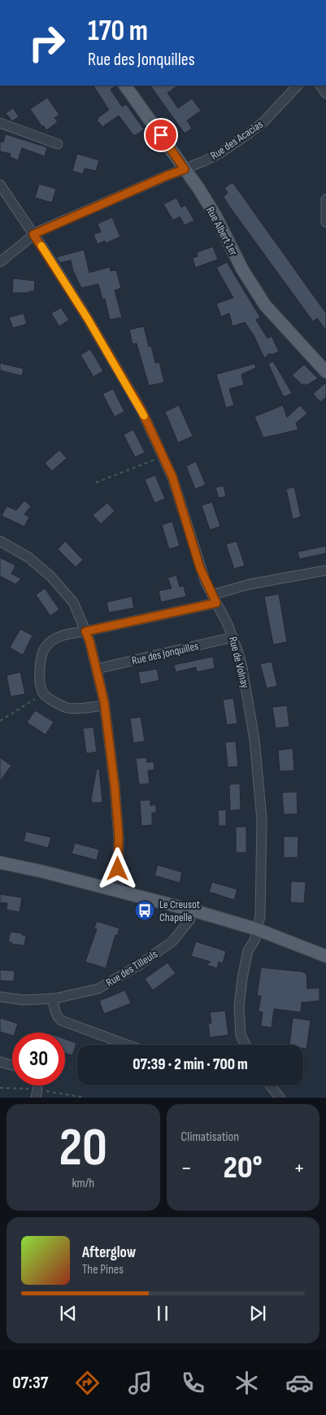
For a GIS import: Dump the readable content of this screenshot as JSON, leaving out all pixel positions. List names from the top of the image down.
{
  "streets": {
    "main road": ["Rue Albert 1er"],
    "street": [
      "Rue des Acacias",
      "Rue des Jonquilles",
      "Rue de Volnay",
      "Rue des Tilleuls"
    ]
  },
  "crossings": [
    ["Rue des Acacias", "Rue Albert 1er"],
    ["Rue des Acacias", "Rue de Volnay"],
    ["Rue des Jonquilles", "Rue de Volnay"]
  ],
  "places": {
    "bus stop": ["Le Creusot Chapelle"]
  },
  "page": {
    "turn": ["170 m", "Rue des Jonquilles"],
    "limit": "30",
    "trip": "07:39 · 2 min · 700 m",
    "tile": [
      ["20", "km/h"],
      "Climatisation"
    ],
    "heat": ["−", "20°", "+"],
    "song": ["Afterglow", "The Pines"],
    "tabs": "07:37"
  }
}
